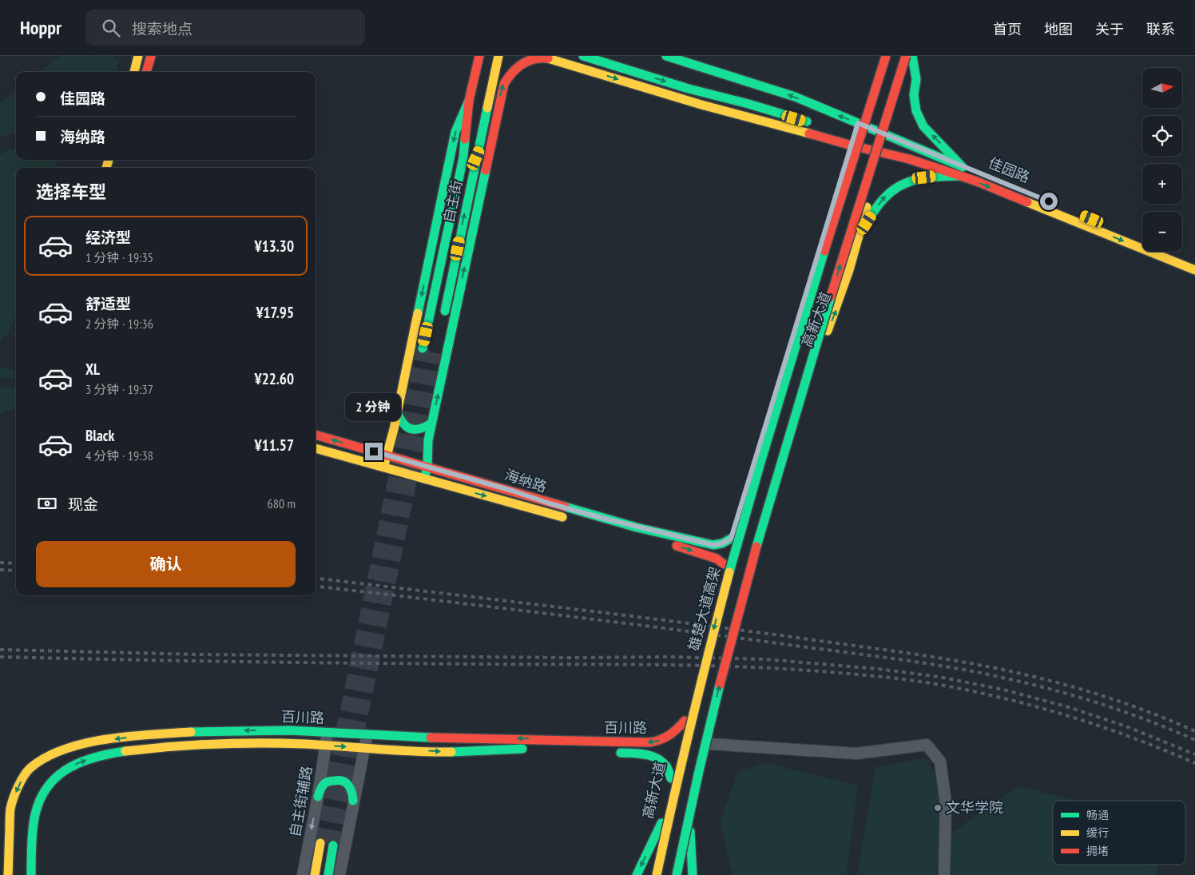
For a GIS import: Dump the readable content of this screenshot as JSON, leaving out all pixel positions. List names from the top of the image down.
{
  "streets": {
    "main road": [
      "佳园路",
      "自主街",
      "高新大道",
      "海纳路",
      "雄楚大道高架",
      "百川路"
    ],
    "street": ["自主街辅路"]
  },
  "crossings": [
    ["佳园路", "高新大道"],
    ["高新大道", "海纳路"],
    ["高新大道", "百川路"],
    ["百川路", "自主街辅路"]
  ],
  "places": ["文华学院"],
  "legend": ["畅通", "缓行", "拥堵"],
  "north": "right",
  "page": {
    "header": "Hoppr",
    "search": "搜索地点",
    "nav": [
      "首页",
      "地图",
      "关于",
      "联系"
    ],
    "map_buttons": ["+", "−"],
    "banner": ["佳园路", "海纳路"],
    "heading": "选择车型",
    "list": [
      {
        "name": "经济型",
        "note": "1 分钟 · 19:35",
        "value": "¥13.30"
      },
      {
        "name": "舒适型",
        "note": "2 分钟 · 19:36",
        "value": "¥17.95"
      },
      {
        "name": "XL",
        "note": "3 分钟 · 19:37",
        "value": "¥22.60"
      },
      {
        "name": "Black",
        "note": "4 分钟 · 19:38",
        "value": "¥11.57"
      }
    ],
    "bubble": "2 分钟",
    "pay": ["现金", "680 m"],
    "buttons": "确认"
  }
}
